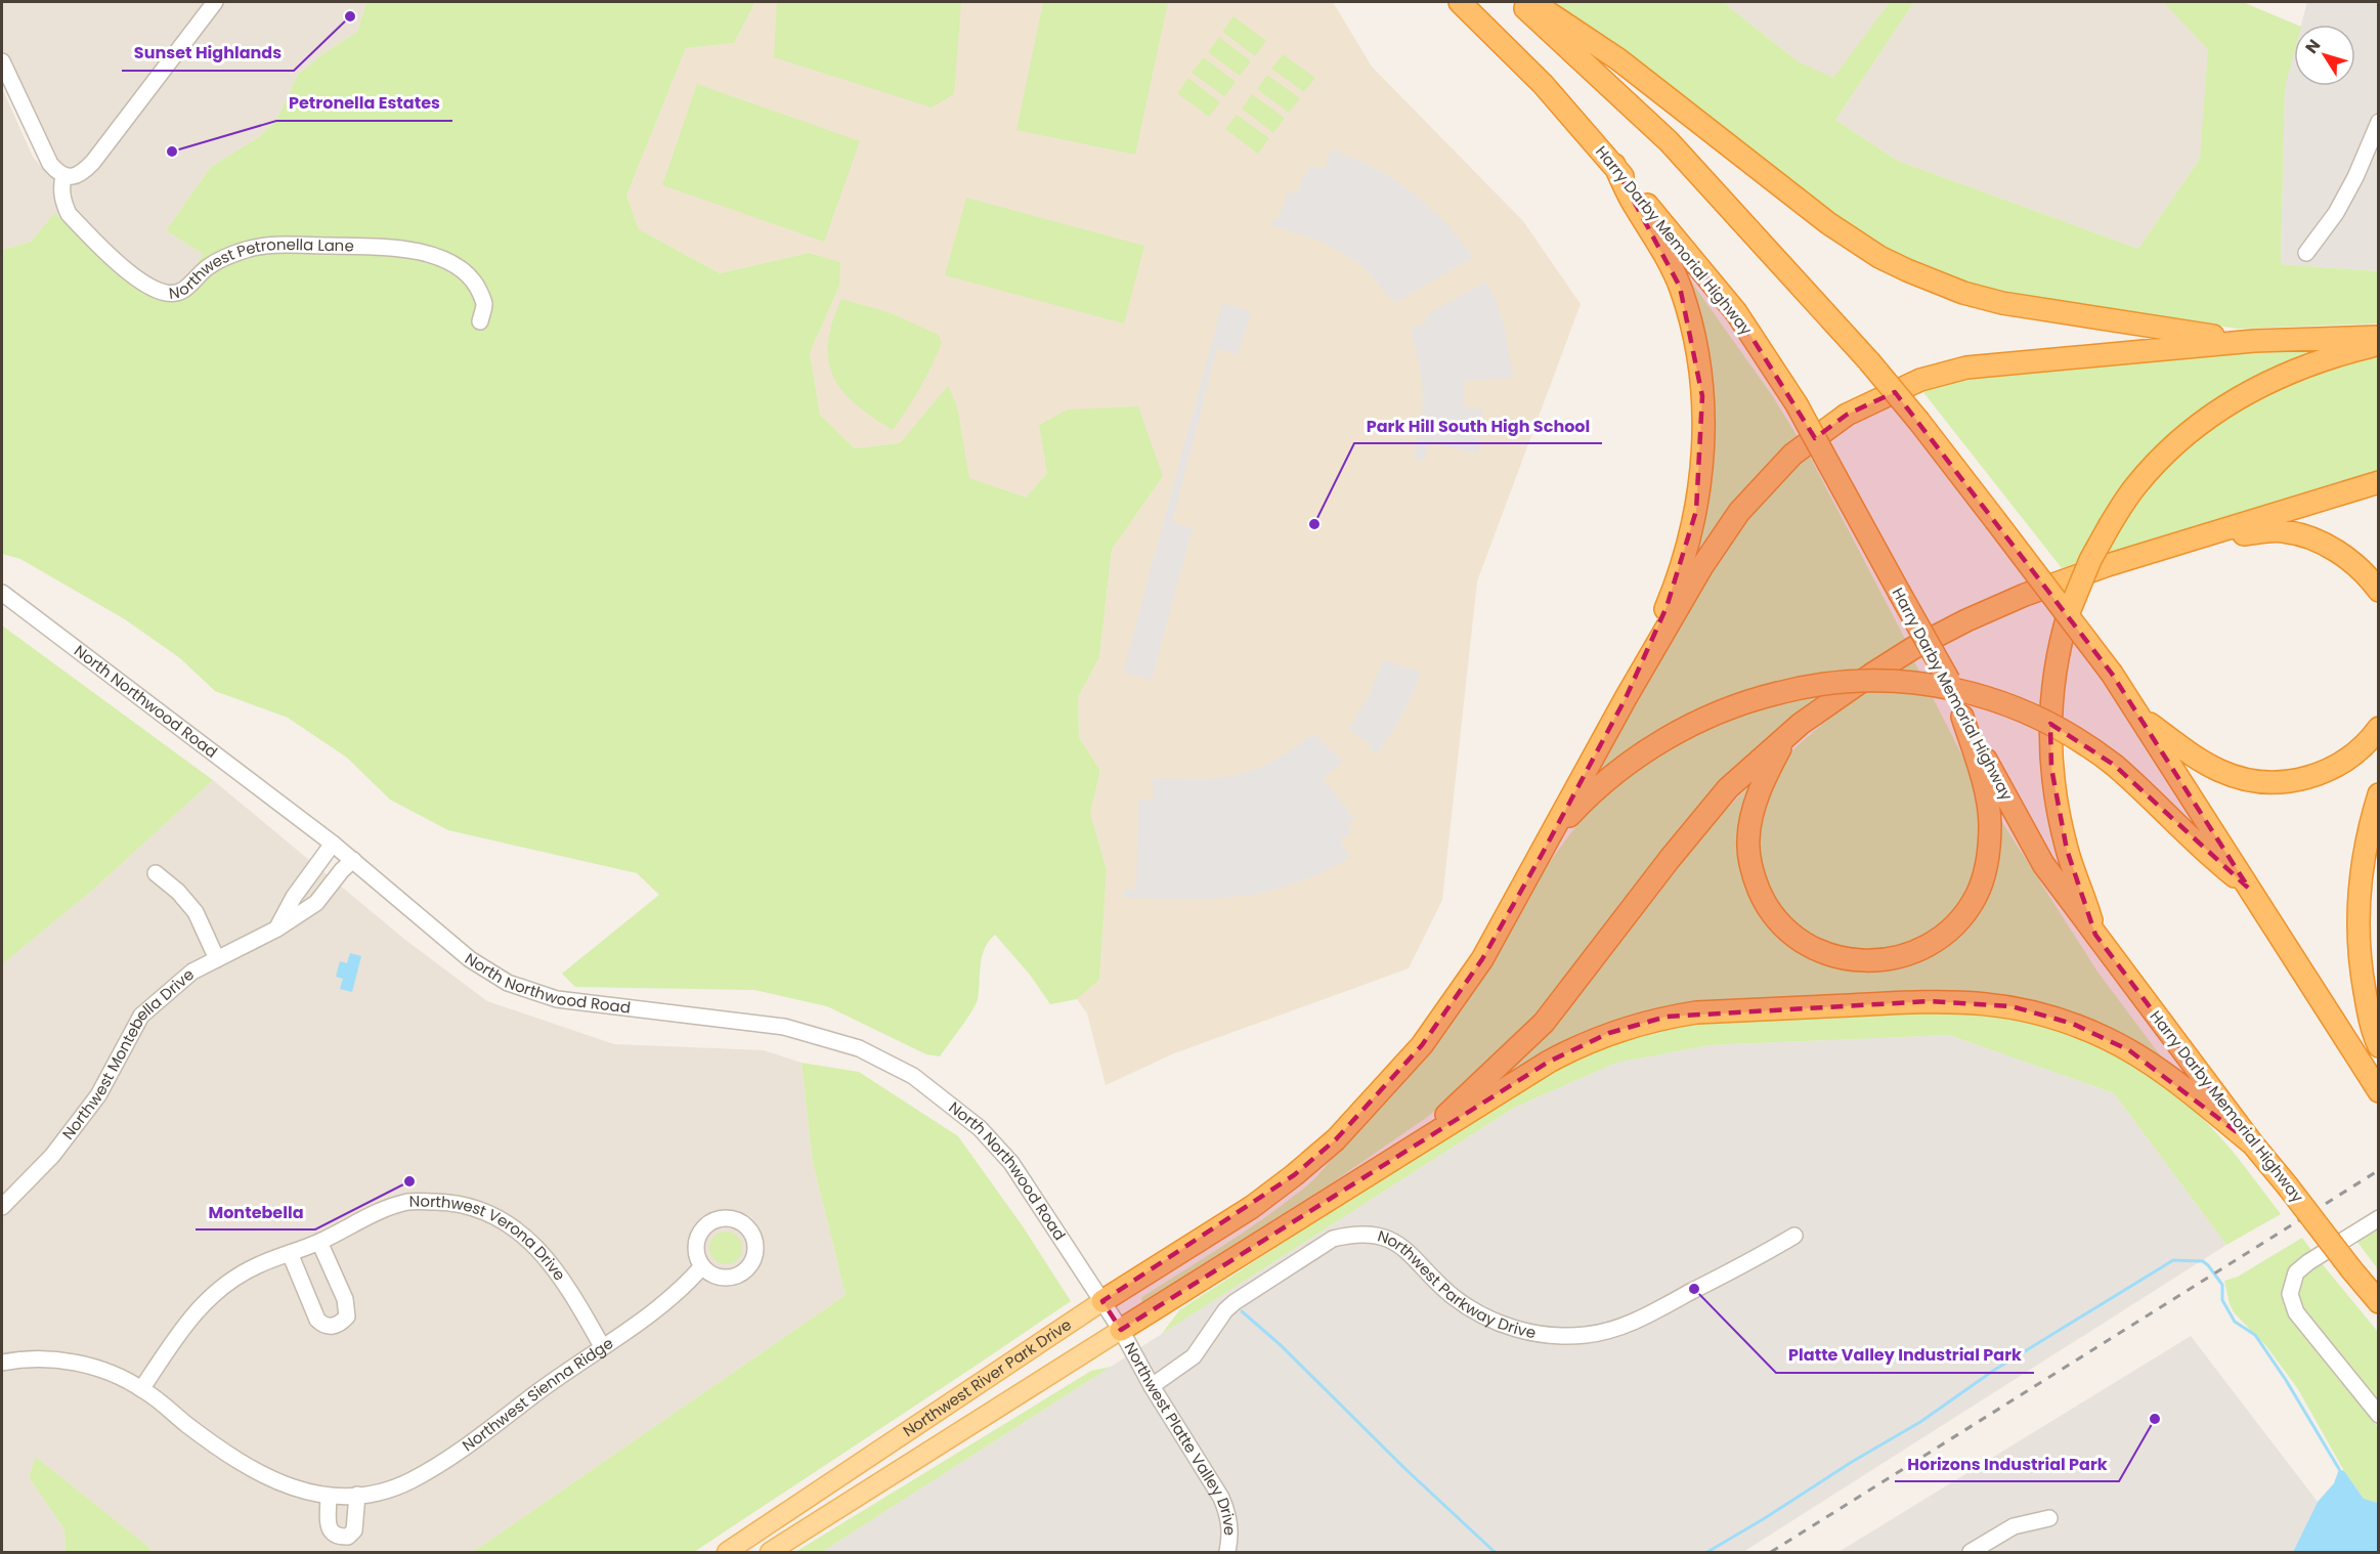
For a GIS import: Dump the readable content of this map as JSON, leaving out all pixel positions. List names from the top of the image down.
{
  "streets": {
    "highway": ["Harry Darby Memorial Highway", "Northwest River Park Drive"],
    "street": [
      "Northwest Petronella Lane",
      "North Northwood Road",
      "Northwest Montebella Drive",
      "Northwest Verona Drive",
      "Northwest Parkway Drive",
      "Northwest Sienna Ridge",
      "Northwest Platte Valley Drive"
    ]
  },
  "crossings": [
    ["North Northwood Road", "Northwest Montebella Drive"],
    ["North Northwood Road", "Northwest River Park Drive"],
    ["North Northwood Road", "Northwest Platte Valley Drive"],
    ["Northwest Verona Drive", "Northwest Sienna Ridge"],
    ["Northwest Parkway Drive", "Northwest Platte Valley Drive"],
    ["Northwest River Park Drive", "Northwest Platte Valley Drive"]
  ],
  "places": [
    "Sunset Highlands",
    "Petronella Estates",
    "Park Hill South High School",
    "Montebella",
    "Platte Valley Industrial Park",
    "Horizons Industrial Park"
  ],
  "north": "top left"
}
